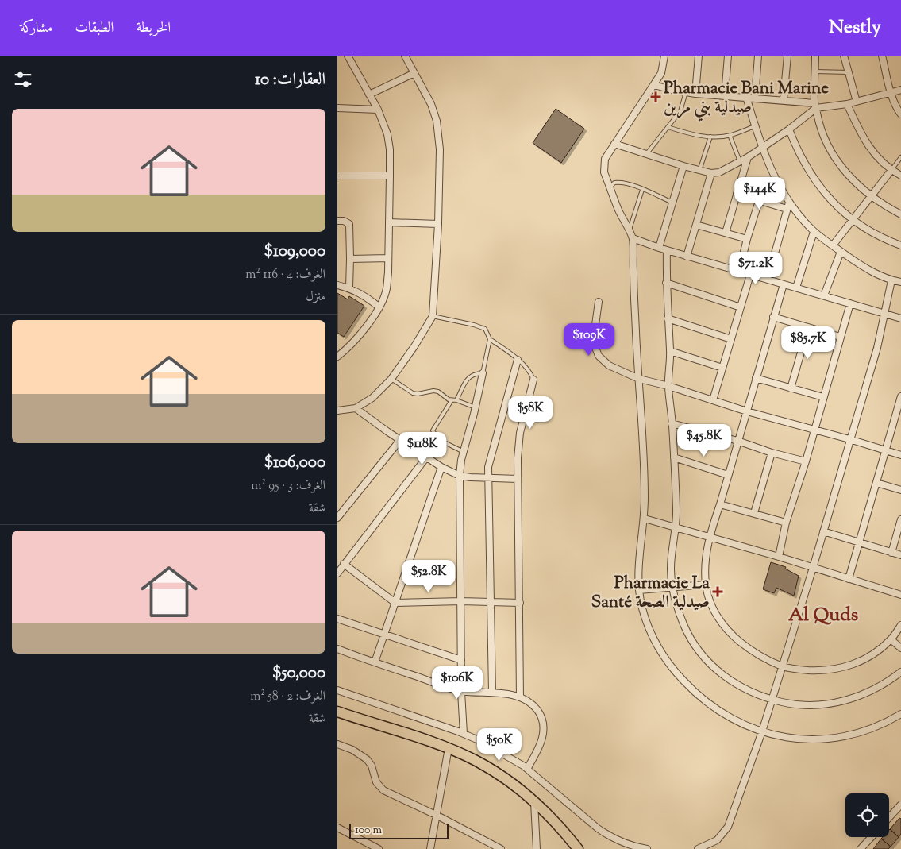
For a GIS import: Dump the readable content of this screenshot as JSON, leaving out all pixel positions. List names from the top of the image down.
{
  "districts": ["Al Quds"],
  "places": {
    "health": ["Pharmacie Bani Marine صيدلية بني مرين", "Pharmacie La Santé صيدلية الصحة"]
  },
  "scale_bar": "100 m",
  "page": {
    "header": "Nestly",
    "nav": ["الخريطة", "الطبقات", "مشاركة"],
    "heading": "العقارات: 10",
    "list": [
      {
        "name": "$109,000",
        "note": "الغرف: 4 · 116 m² · منزل"
      },
      {
        "name": "$106,000",
        "note": "الغرف: 3 · 95 m² · شقة"
      },
      {
        "name": "$50,000",
        "note": "الغرف: 2 · 58 m² · شقة"
      }
    ],
    "price": [
      "$144K",
      "$71.2K",
      "$109K",
      "$85.7K",
      "$58K",
      "$45.8K",
      "$118K",
      "$52.8K",
      "$106K",
      "$50K"
    ],
    "scale": "100 m"
  }
}
